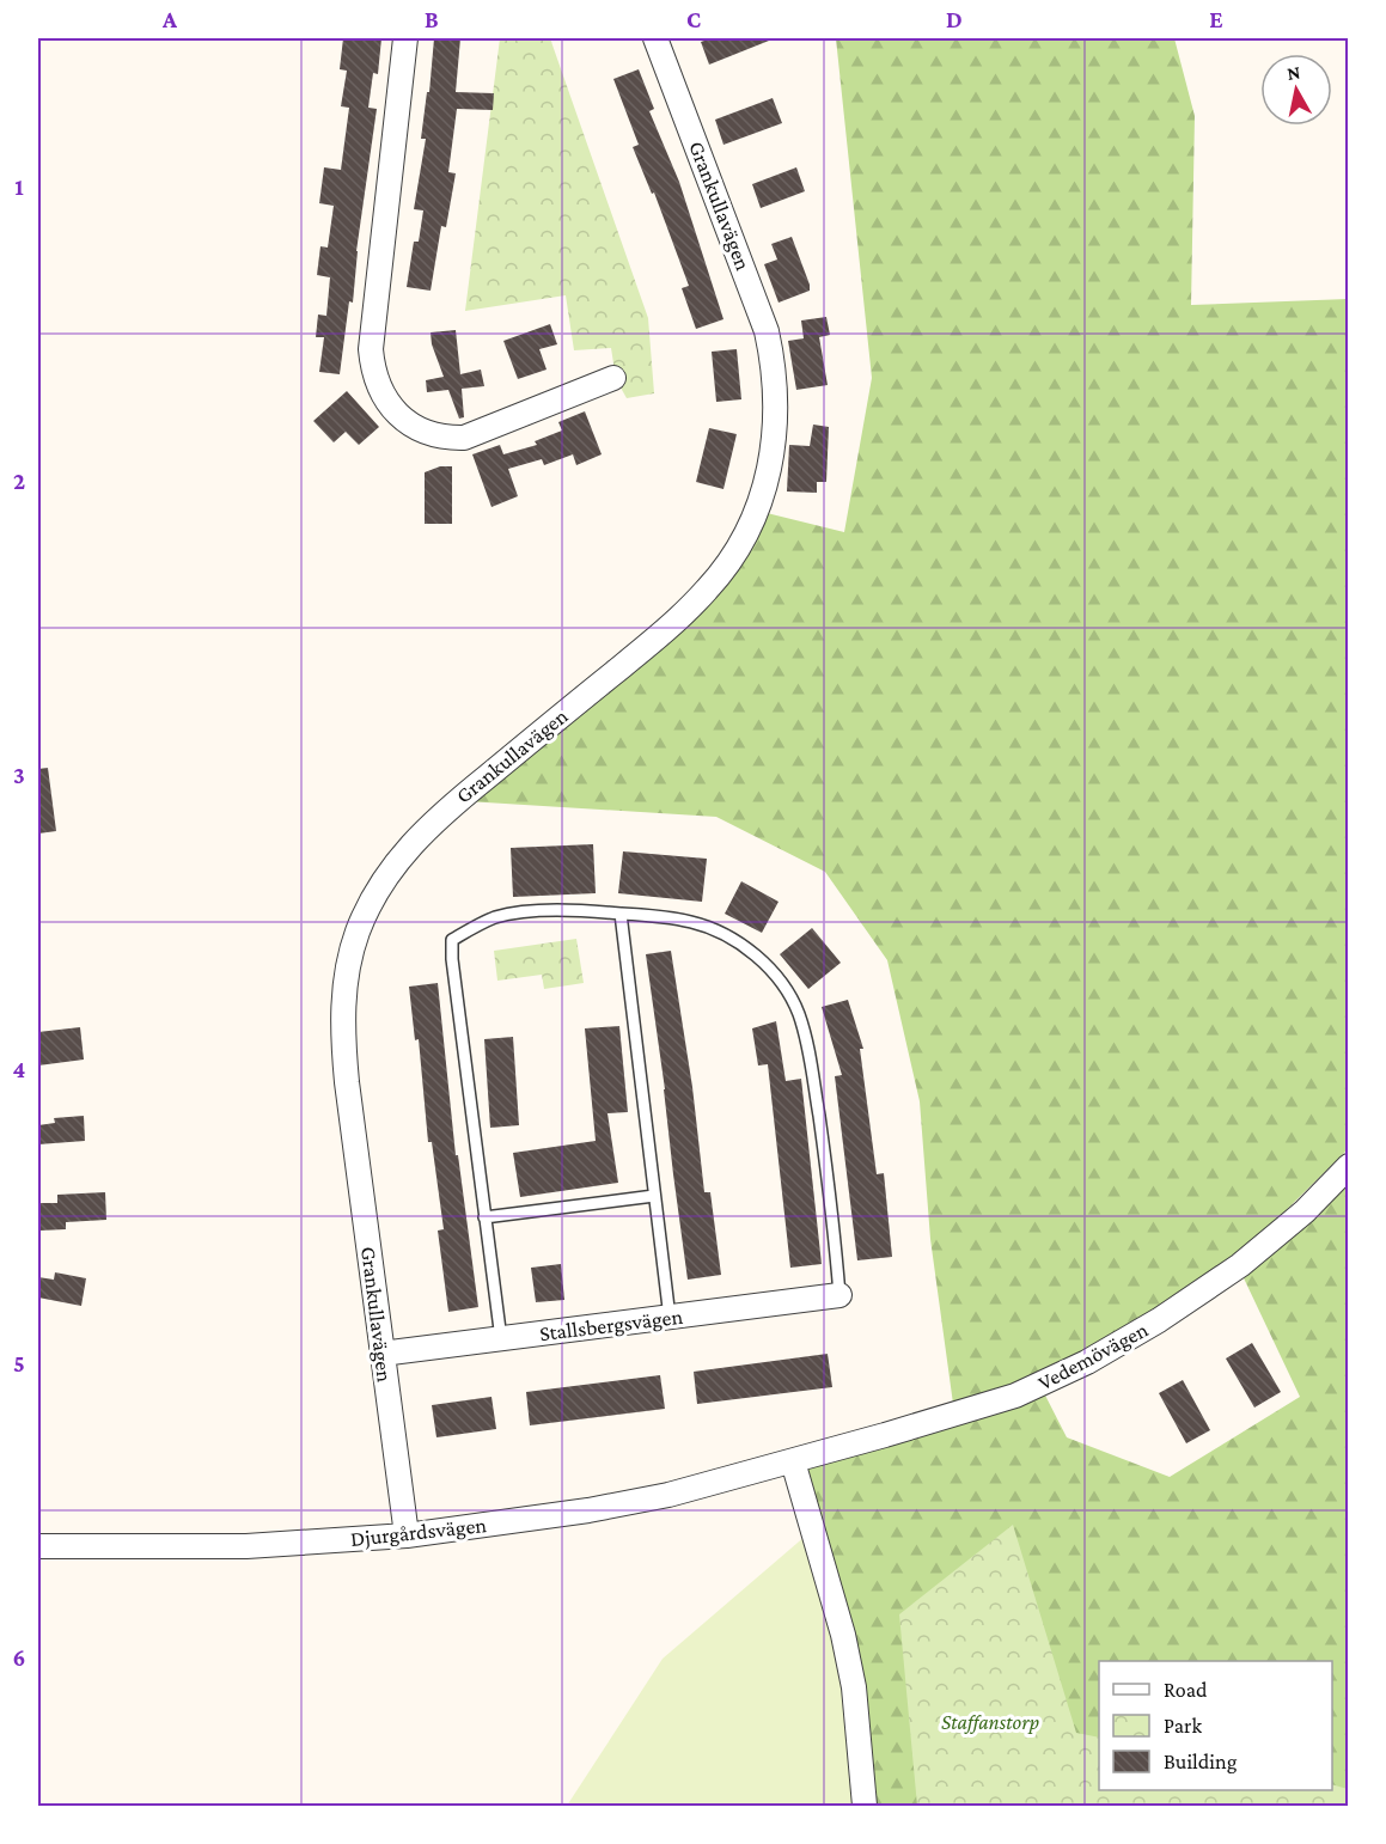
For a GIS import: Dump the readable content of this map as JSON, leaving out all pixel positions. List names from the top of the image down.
{
  "streets": {
    "street": [
      "Grankullavägen",
      "Stallsbergsvägen",
      "Vedemövägen",
      "Djurgårdsvägen"
    ]
  },
  "crossings": [
    ["Grankullavägen", "Stallsbergsvägen"],
    ["Grankullavägen", "Djurgårdsvägen"],
    ["Vedemövägen", "Djurgårdsvägen"]
  ],
  "parks": ["Staffanstorp"],
  "legend": ["Road", "Park", "Building"],
  "north": "top",
  "grid": {
    "columns": [
      "A",
      "B",
      "C",
      "D",
      "E"
    ],
    "rows": [
      "1",
      "2",
      "3",
      "4",
      "5",
      "6"
    ]
  }
}
